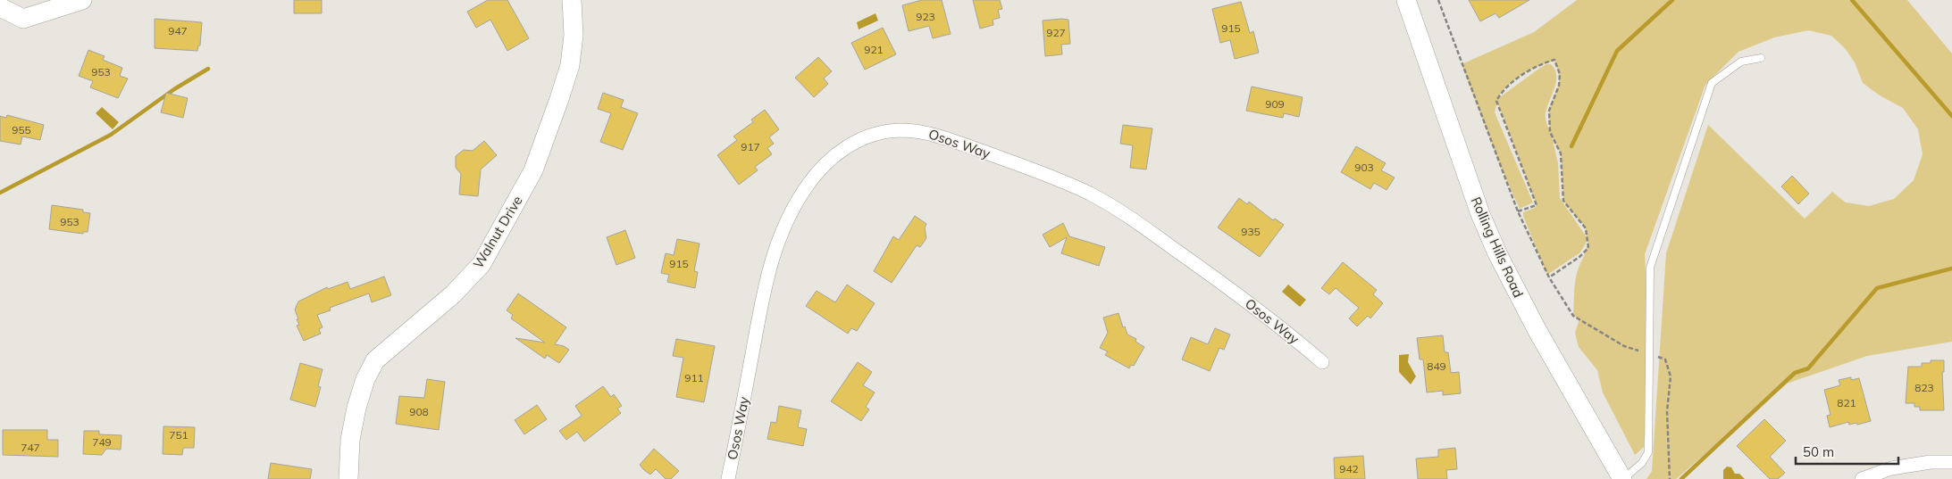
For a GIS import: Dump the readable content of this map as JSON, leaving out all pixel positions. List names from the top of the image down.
{
  "streets": {
    "street": ["Osos Way", "Walnut Drive", "Rolling Hills Road"]
  },
  "house_numbers": [
    "923",
    "915",
    "947",
    "927",
    "921",
    "953",
    "909",
    "955",
    "917",
    "903",
    "953",
    "935",
    "915",
    "849",
    "911",
    "823",
    "821",
    "908",
    "751",
    "749",
    "747",
    "942"
  ],
  "scale_bar": "50 m"
}
